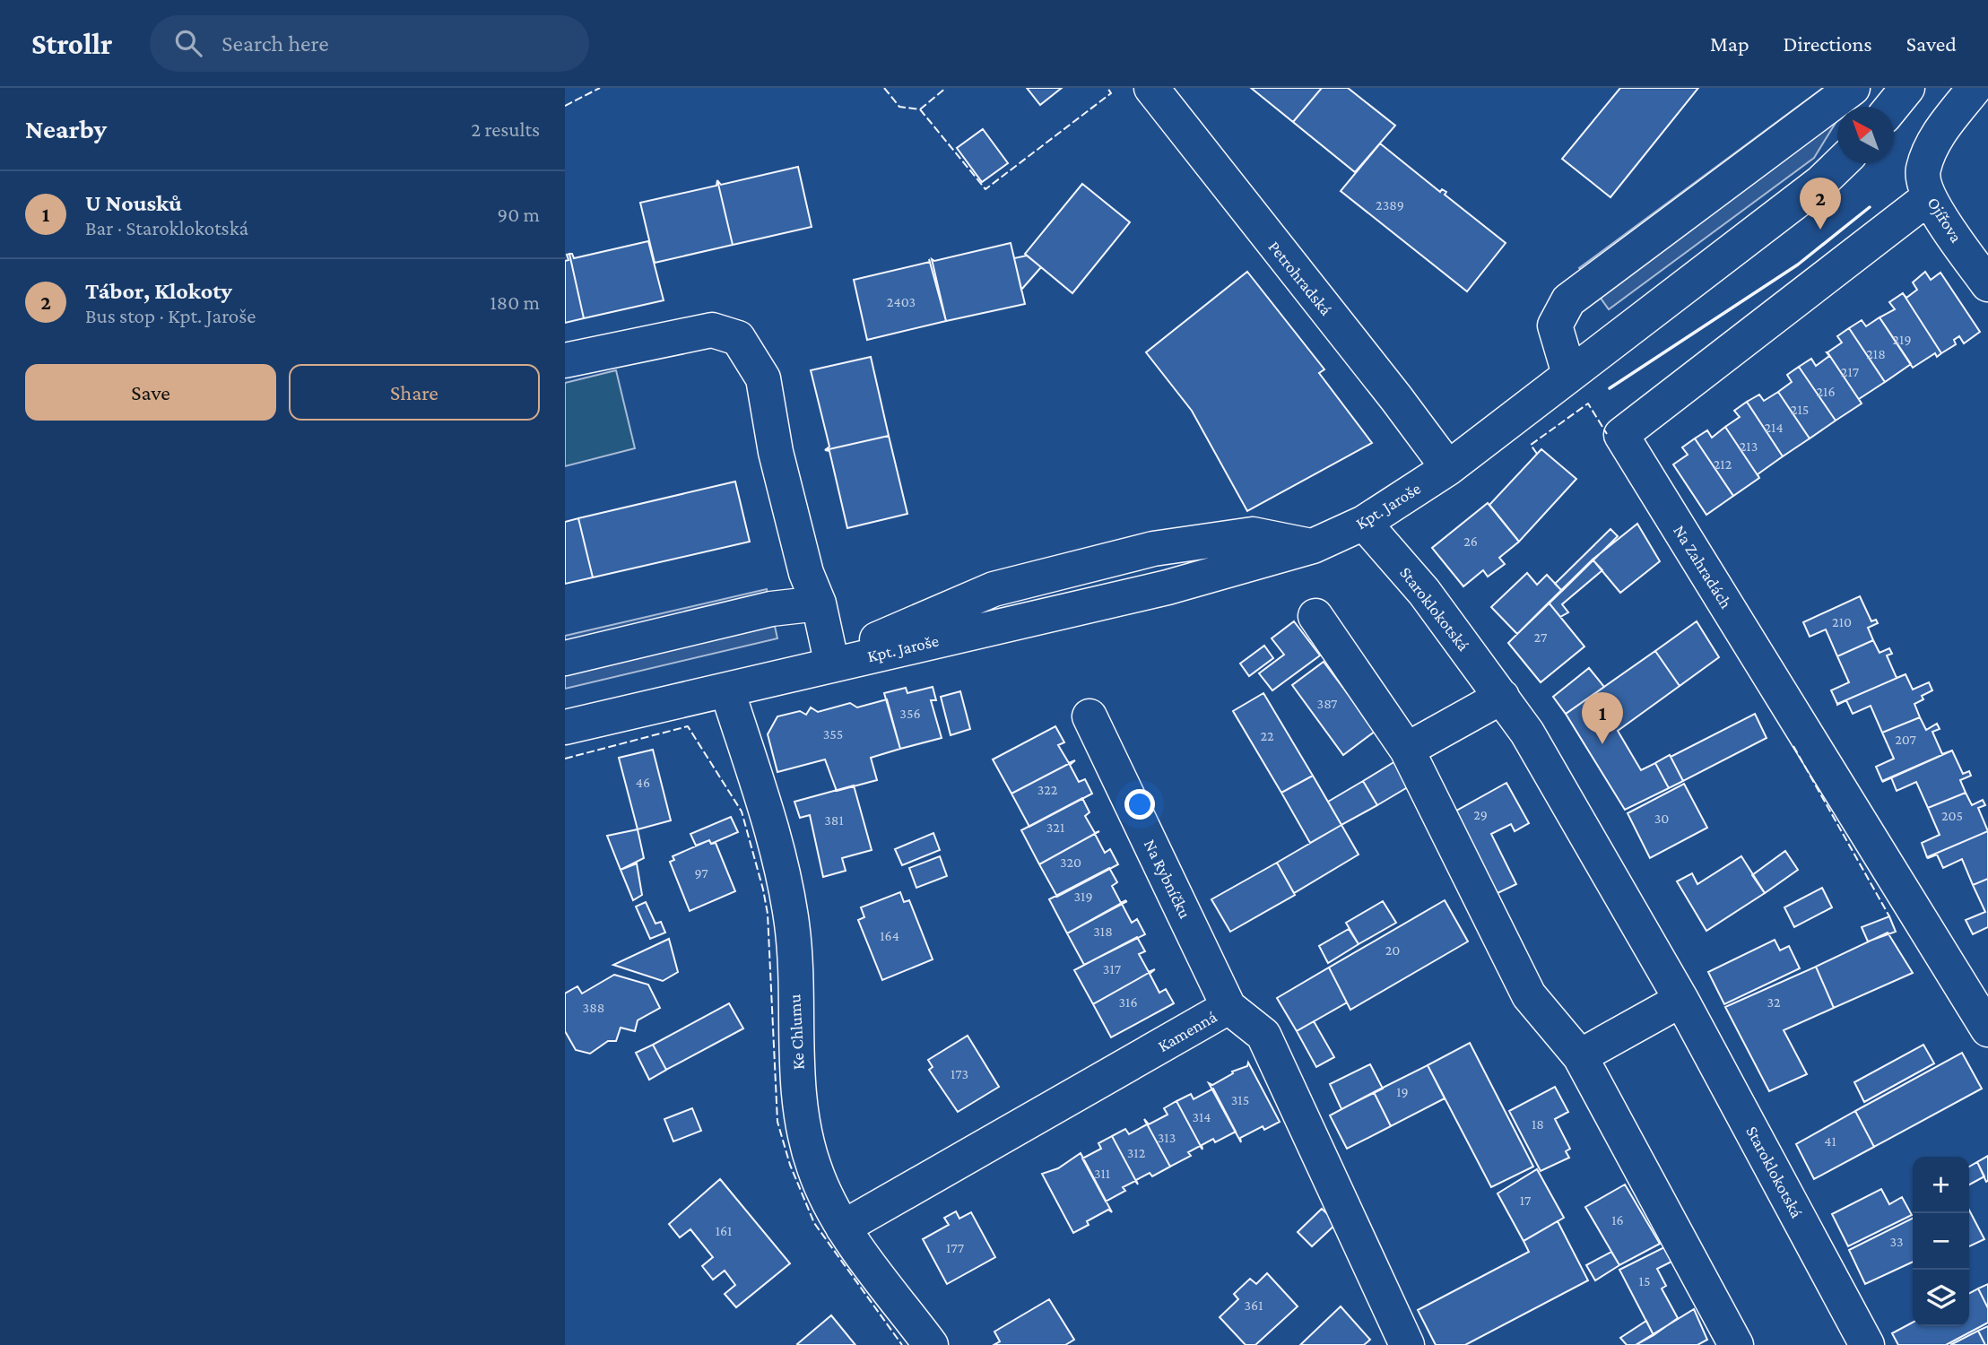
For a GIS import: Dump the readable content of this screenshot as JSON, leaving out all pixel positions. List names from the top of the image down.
{
  "streets": {
    "street": [
      "Ojířova",
      "Petrohradská",
      "Kpt. Jaroše",
      "Na Zahradách",
      "Staroklokotská",
      "Na Rybníčku",
      "Kamenná",
      "Ke Chlumu"
    ]
  },
  "crossings": [
    ["Ojířova", "Na Zahradách"],
    ["Petrohradská", "Kpt. Jaroše"],
    ["Kpt. Jaroše", "Staroklokotská"],
    ["Kpt. Jaroše", "Ke Chlumu"],
    ["Na Rybníčku", "Kamenná"],
    ["Kamenná", "Ke Chlumu"]
  ],
  "house_numbers": [
    "2389",
    "2403",
    "219",
    "218",
    "217",
    "216",
    "215",
    "214",
    "213",
    "212",
    "26",
    "210",
    "27",
    "387",
    "356",
    "355",
    "22",
    "207",
    "46",
    "322",
    "29",
    "205",
    "30",
    "381",
    "321",
    "320",
    "97",
    "319",
    "318",
    "164",
    "20",
    "317",
    "316",
    "32",
    "388",
    "173",
    "19",
    "315",
    "314",
    "18",
    "313",
    "41",
    "312",
    "311",
    "17",
    "16",
    "161",
    "33",
    "177",
    "15",
    "361"
  ],
  "north": "top left",
  "page": {
    "header": "Strollr",
    "search": "Search here",
    "nav": ["Map", "Directions", "Saved"],
    "heading": ["Nearby", "2 results"],
    "list": [
      {
        "mark": "1",
        "name": "U Nousků",
        "note": "Bar · Staroklokotská",
        "value": "90 m"
      },
      {
        "mark": "2",
        "name": "Tábor, Klokoty",
        "note": "Bus stop · Kpt. Jaroše",
        "value": "180 m"
      }
    ],
    "pins": ["2", "1"],
    "buttons": ["Save", "Share"],
    "map_buttons": ["+", "−"]
  }
}
